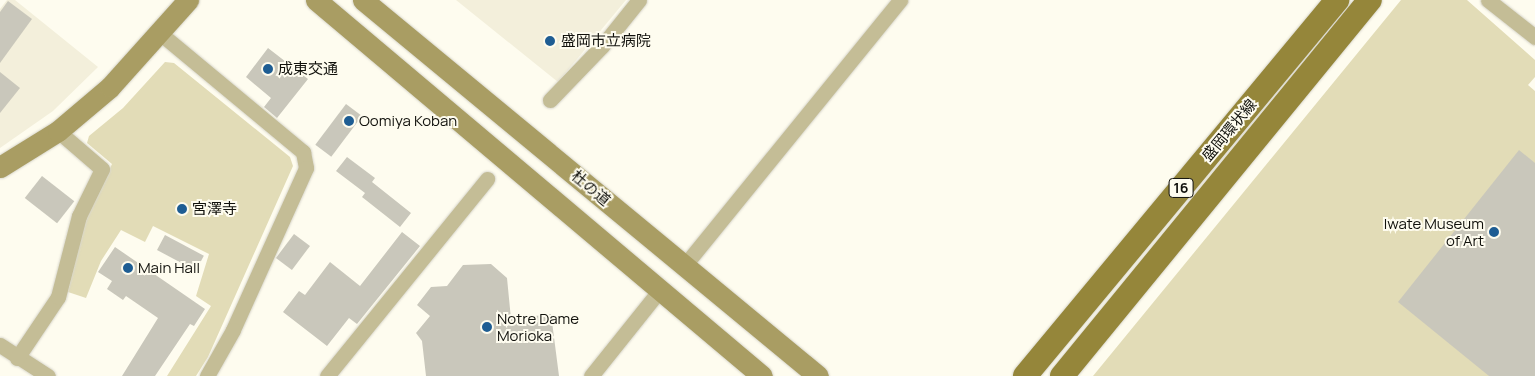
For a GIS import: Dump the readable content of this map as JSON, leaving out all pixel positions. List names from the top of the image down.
{
  "streets": {
    "main road": ["盛岡環状線", "杜の道", "16"]
  },
  "places": [
    "盛岡市立病院",
    "成東交通",
    "Oomiya Koban",
    "宮澤寺",
    "Iwate Museum of Art",
    "Main Hall",
    "Notre Dame Morioka"
  ]
}
